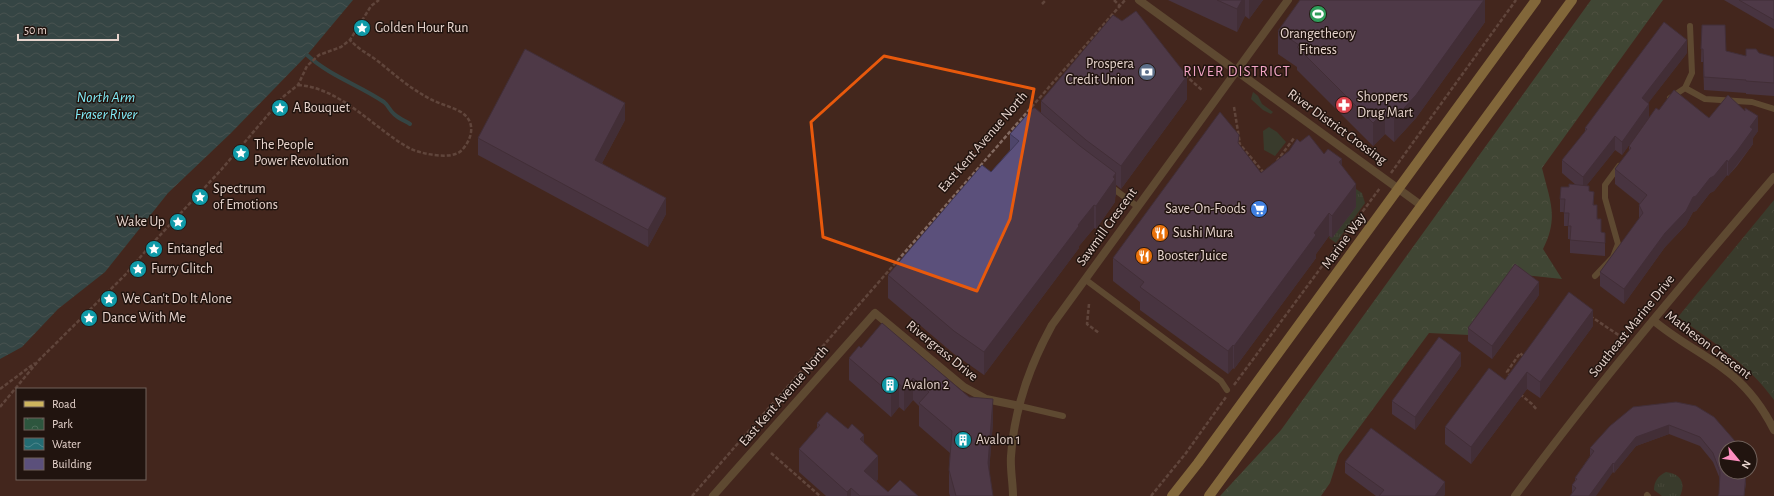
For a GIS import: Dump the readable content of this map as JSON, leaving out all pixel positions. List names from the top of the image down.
{
  "streets": {
    "main road": ["Marine Way"],
    "street": [
      "River District Crossing",
      "East Kent Avenue North",
      "Sawmill Crescent",
      "Southeast Marine Drive",
      "Matheson Crescent",
      "Rivergrass Drive"
    ]
  },
  "crossings": [
    ["River District Crossing", "Sawmill Crescent"],
    ["River District Crossing", "Marine Way"],
    ["East Kent Avenue North", "Rivergrass Drive"],
    ["Sawmill Crescent", "Rivergrass Drive"],
    ["Southeast Marine Drive", "Matheson Crescent"]
  ],
  "districts": ["RIVER DISTRICT"],
  "water": ["North Arm Fraser River"],
  "places": {
    "sports": ["Orangetheory Fitness"],
    "place": [
      "Golden Hour Run",
      "A Bouquet",
      "The People Power Revolution",
      "Spectrum of Emotions",
      "Wake Up",
      "Entangled",
      "Furry Glitch",
      "We Can't Do It Alone",
      "Dance With Me"
    ],
    "bank": ["Prospera Credit Union"],
    "pharmacy": ["Shoppers Drug Mart"],
    "supermarket": ["Save-On-Foods"],
    "restaurant": ["Sushi Mura", "Booster Juice"],
    "building": ["Avalon 2", "Avalon 1"]
  },
  "legend": [
    "Road",
    "Park",
    "Water",
    "Building"
  ],
  "scale_bar": "50 m",
  "north": "bottom right"
}
